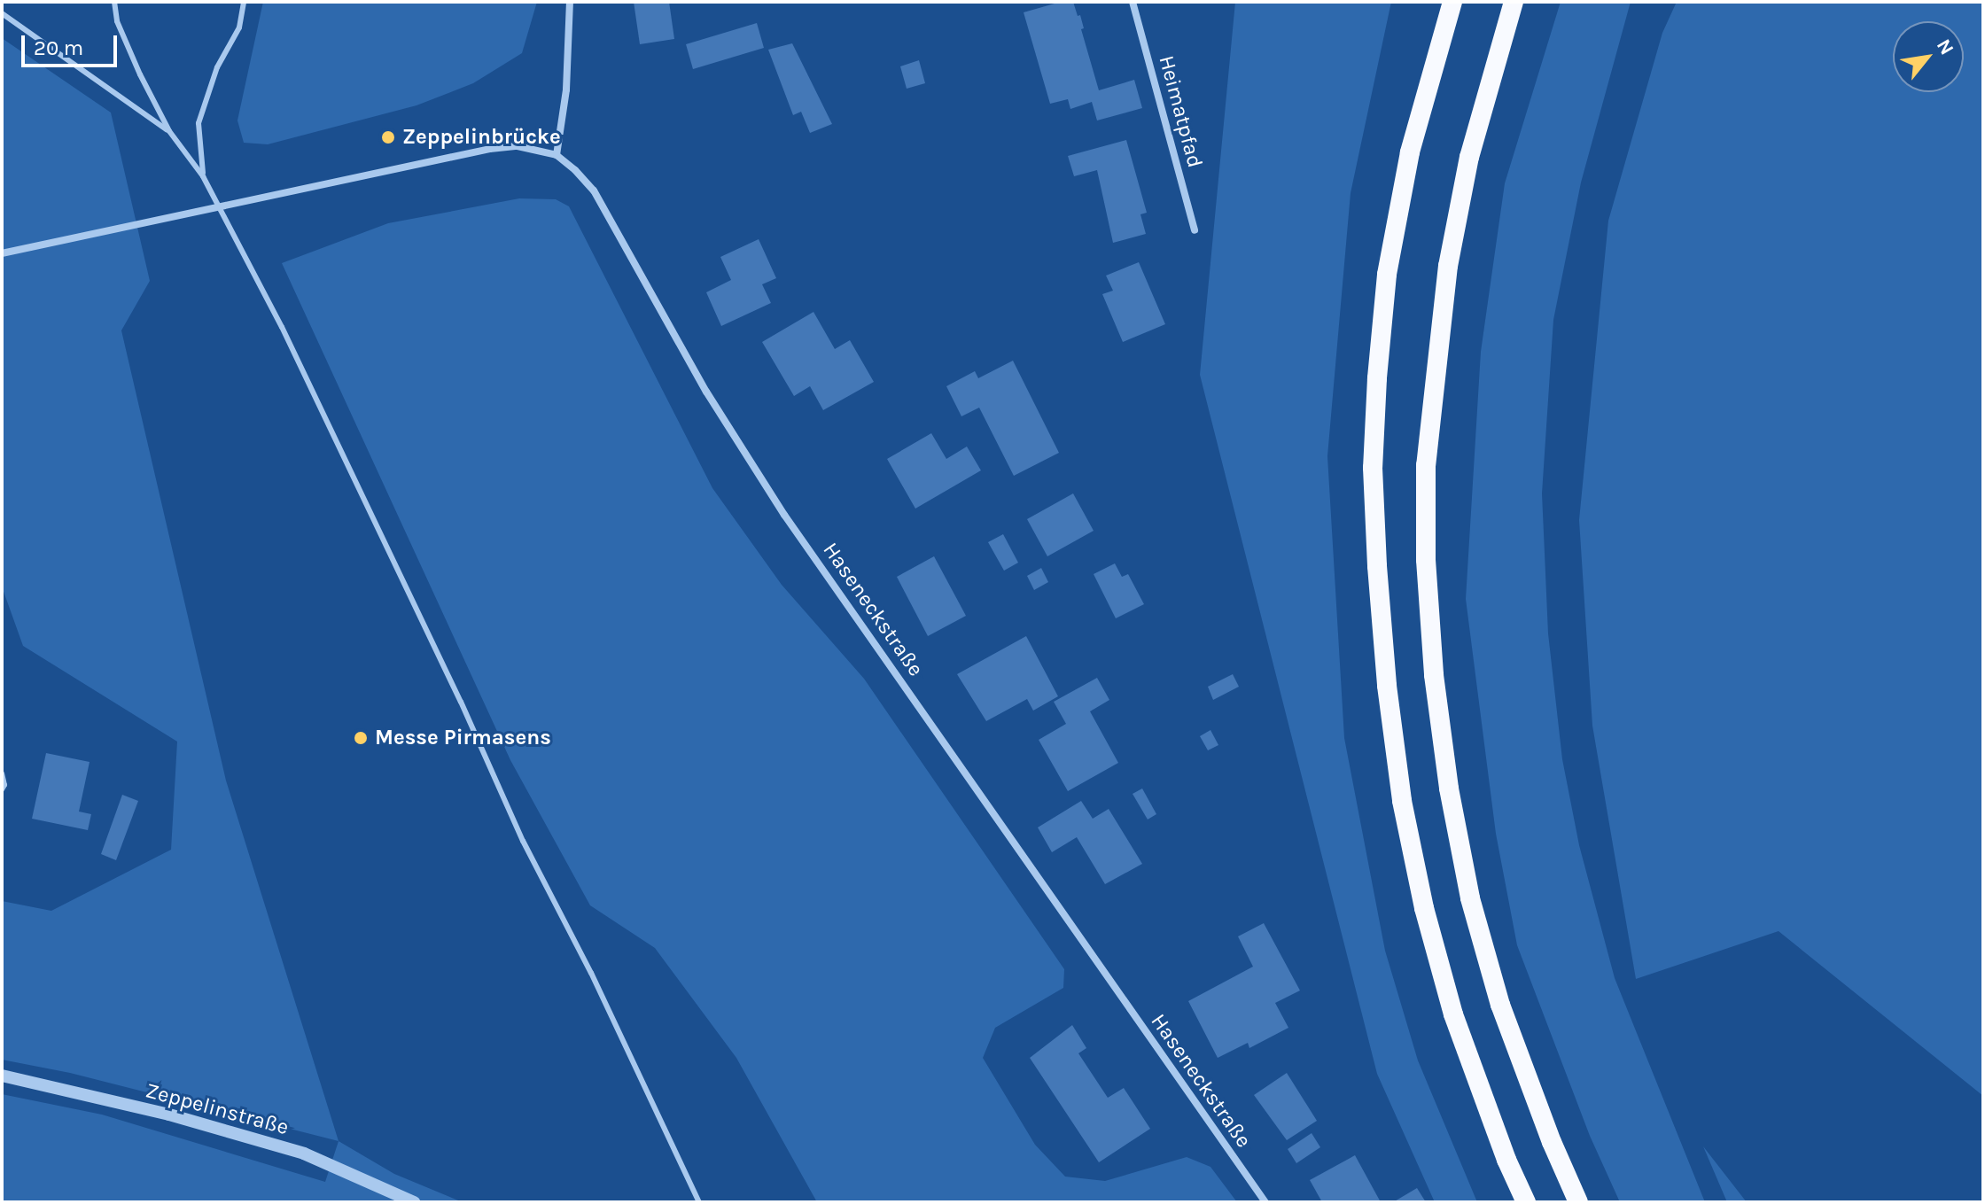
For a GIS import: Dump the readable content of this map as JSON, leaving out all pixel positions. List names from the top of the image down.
{
  "streets": {
    "street": ["Heimatpfad", "Haseneckstraße", "Zeppelinstraße"]
  },
  "places": ["Zeppelinbrücke", "Messe Pirmasens"],
  "scale_bar": "20 m",
  "north": "top right"
}
